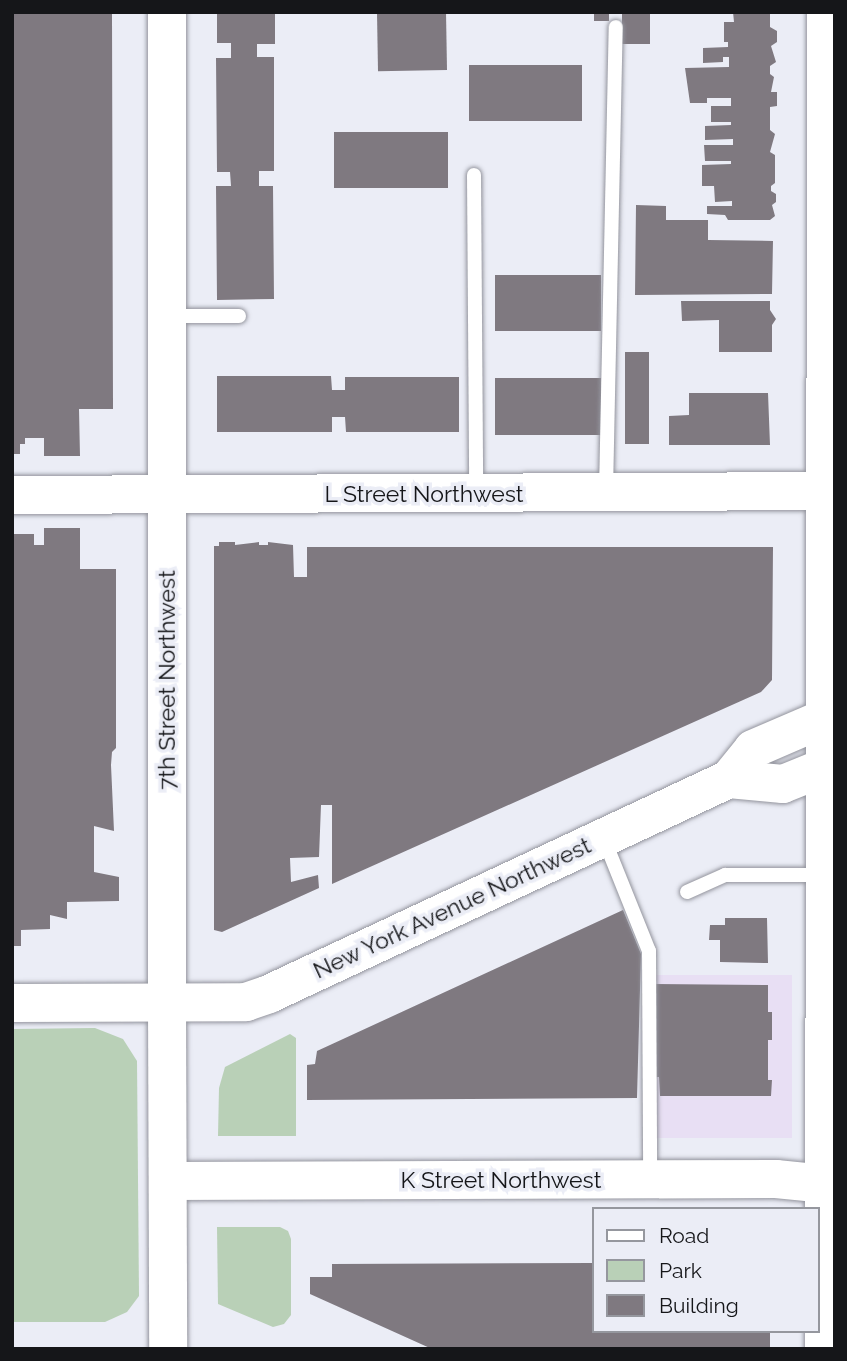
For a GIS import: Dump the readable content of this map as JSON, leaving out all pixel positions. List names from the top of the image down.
{
  "streets": {
    "main road": [
      "L Street Northwest",
      "7th Street Northwest",
      "New York Avenue Northwest",
      "K Street Northwest"
    ]
  },
  "crossings": [
    ["L Street Northwest", "7th Street Northwest"],
    ["7th Street Northwest", "New York Avenue Northwest"],
    ["7th Street Northwest", "K Street Northwest"]
  ],
  "legend": ["Road", "Park", "Building"]
}
